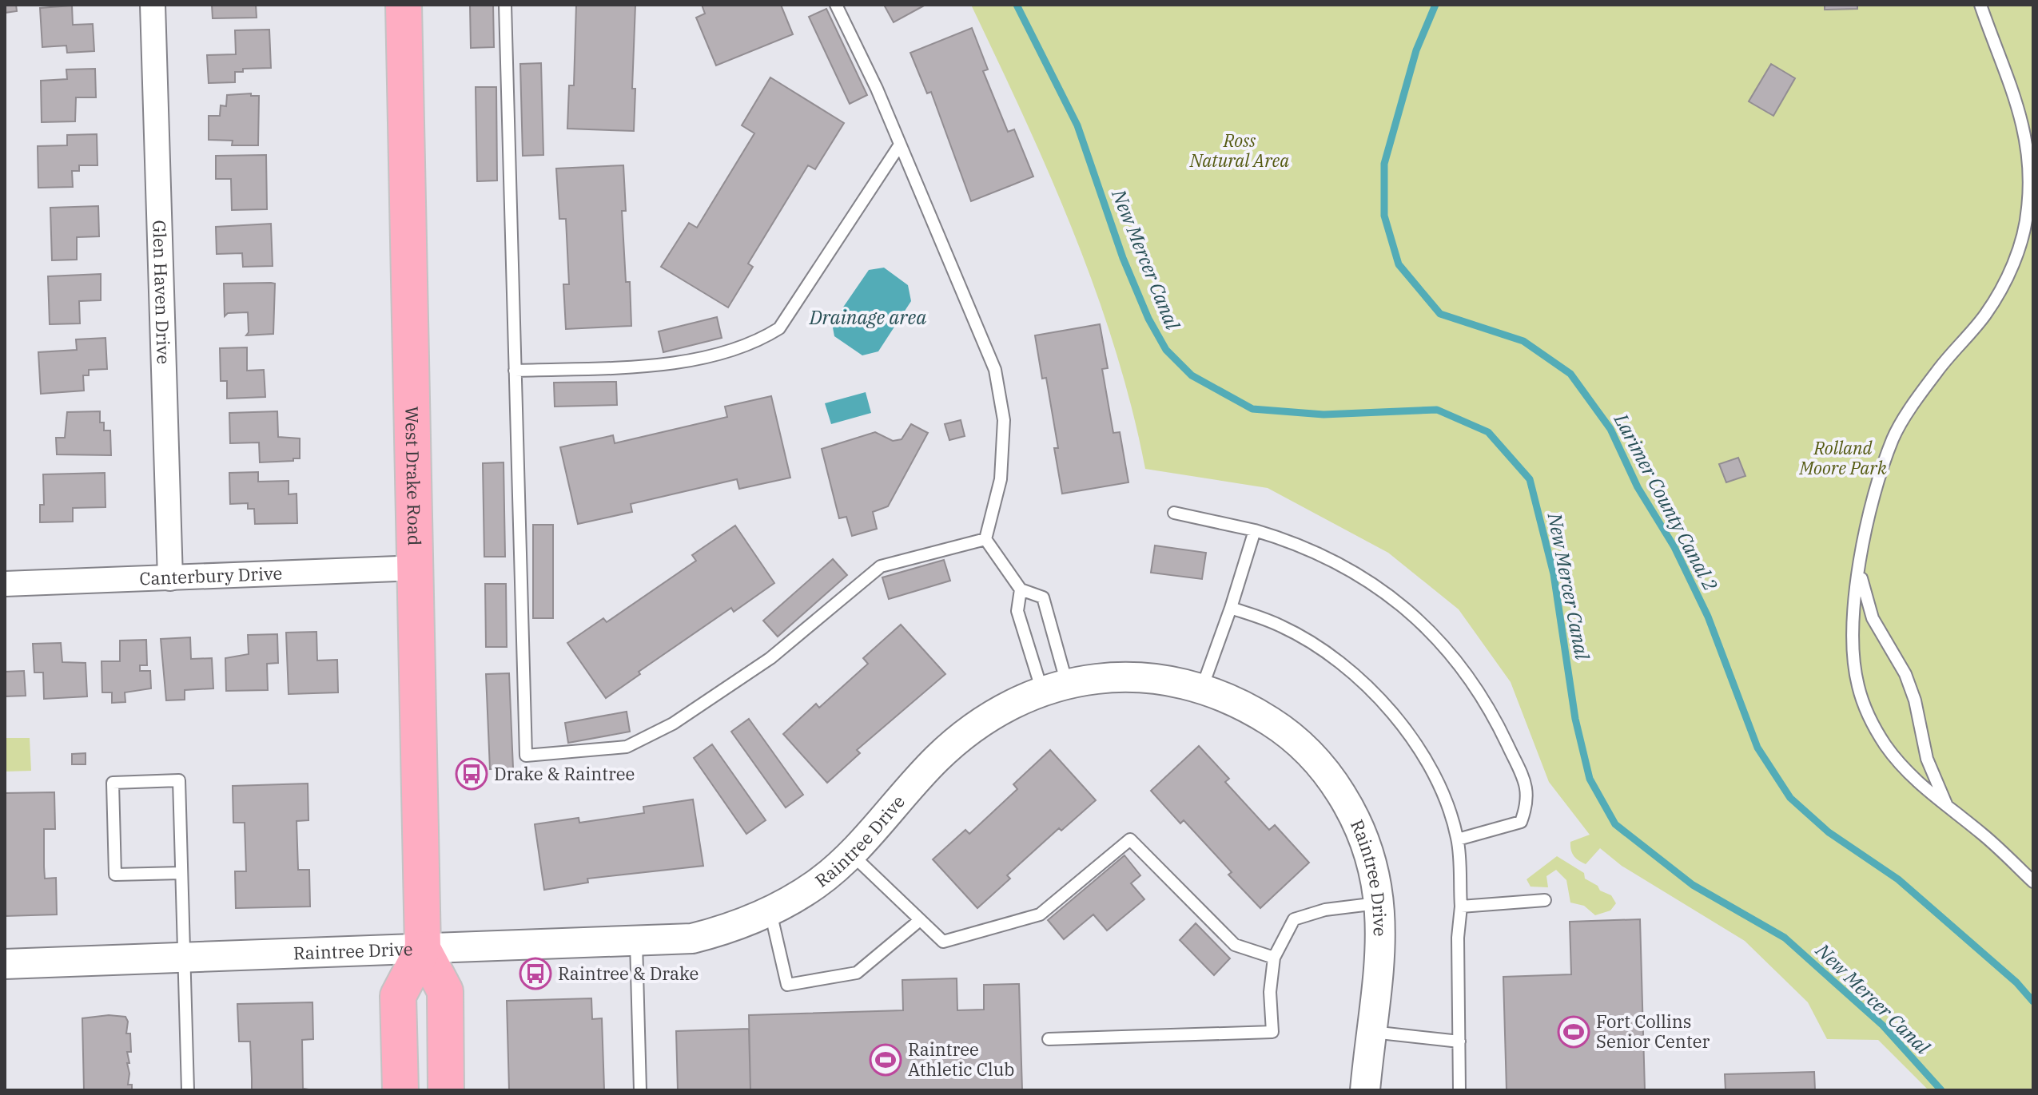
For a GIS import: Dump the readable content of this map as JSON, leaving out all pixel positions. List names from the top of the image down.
{
  "streets": {
    "main road": ["West Drake Road"],
    "street": ["Glen Haven Drive", "Canterbury Drive", "Raintree Drive"]
  },
  "crossings": [
    ["Glen Haven Drive", "Canterbury Drive"],
    ["West Drake Road", "Canterbury Drive"],
    ["West Drake Road", "Raintree Drive"]
  ],
  "water": ["New Mercer Canal", "Drainage area", "Larimer County Canal 2"],
  "parks": ["Ross Natural Area", "Rolland Moore Park"],
  "places": {
    "bus stop": ["Drake & Raintree", "Raintree & Drake"],
    "sports": ["Fort Collins Senior Center", "Raintree Athletic Club"]
  }
}
